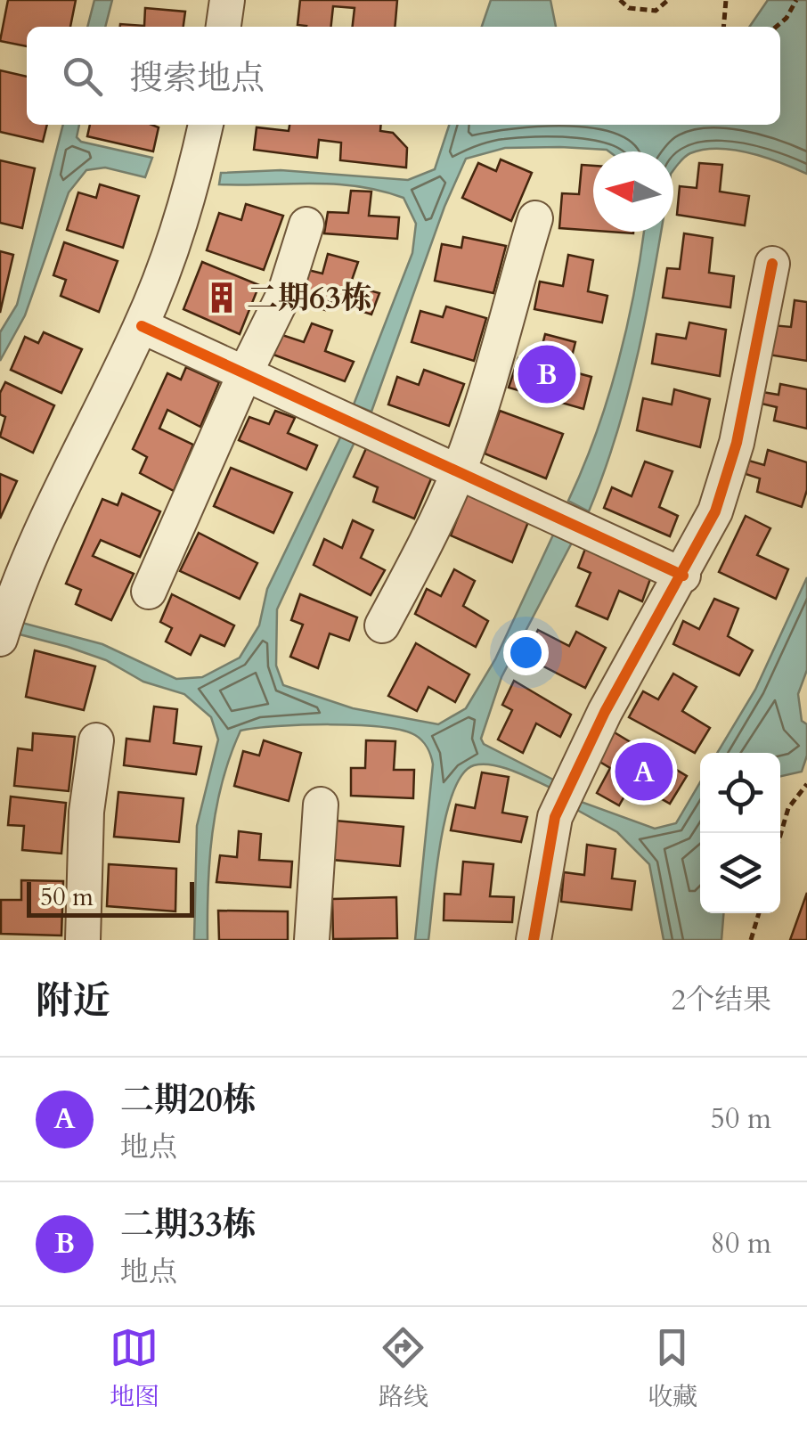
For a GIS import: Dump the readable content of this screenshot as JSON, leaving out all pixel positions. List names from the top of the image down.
{
  "places": {
    "building": ["二期63栋"]
  },
  "scale_bar": "50 m",
  "north": "left",
  "page": {
    "search": "搜索地点",
    "pins": ["B", "A"],
    "scale": "50 m",
    "heading": ["附近", "2个结果"],
    "list": [
      {
        "mark": "A",
        "name": "二期20栋",
        "note": "地点",
        "value": "50 m"
      },
      {
        "mark": "B",
        "name": "二期33栋",
        "note": "地点",
        "value": "80 m"
      }
    ],
    "nav": ["地图", "路线", "收藏"]
  }
}
